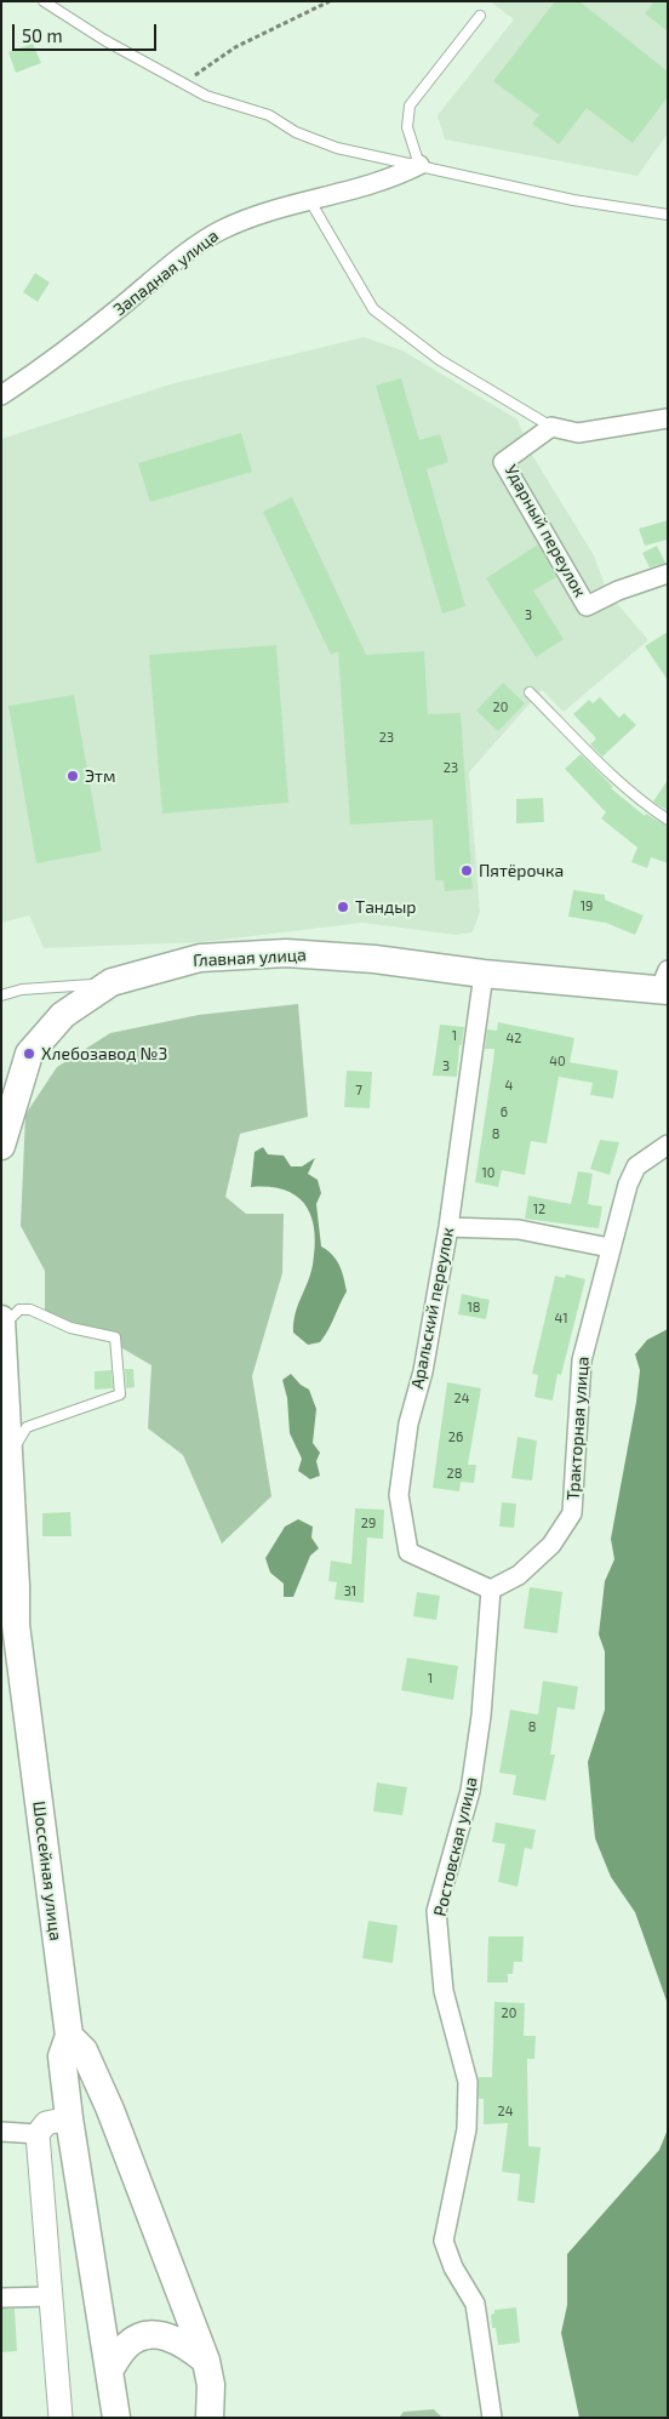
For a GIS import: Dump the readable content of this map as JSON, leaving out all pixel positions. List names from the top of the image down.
{
  "streets": {
    "main road": ["Главная улица", "Шоссейная улица"],
    "street": [
      "Западная улица",
      "Ударный переулок",
      "Аральский переулок",
      "Тракторная улица",
      "Ростовская улица"
    ]
  },
  "crossings": [
    ["Главная улица", "Аральский переулок"],
    ["Аральский переулок", "Тракторная улица"],
    ["Аральский переулок", "Ростовская улица"],
    ["Тракторная улица", "Ростовская улица"]
  ],
  "places": [
    "Этм",
    "Пятёрочка",
    "Тандыр",
    "Хлебозавод №3"
  ],
  "house_numbers": [
    "3",
    "20",
    "23",
    "23",
    "19",
    "1",
    "42",
    "40",
    "3",
    "4",
    "7",
    "6",
    "8",
    "10",
    "12",
    "18",
    "41",
    "24",
    "26",
    "28",
    "29",
    "31",
    "1",
    "8",
    "20",
    "24"
  ],
  "scale_bar": "50 m"
}
